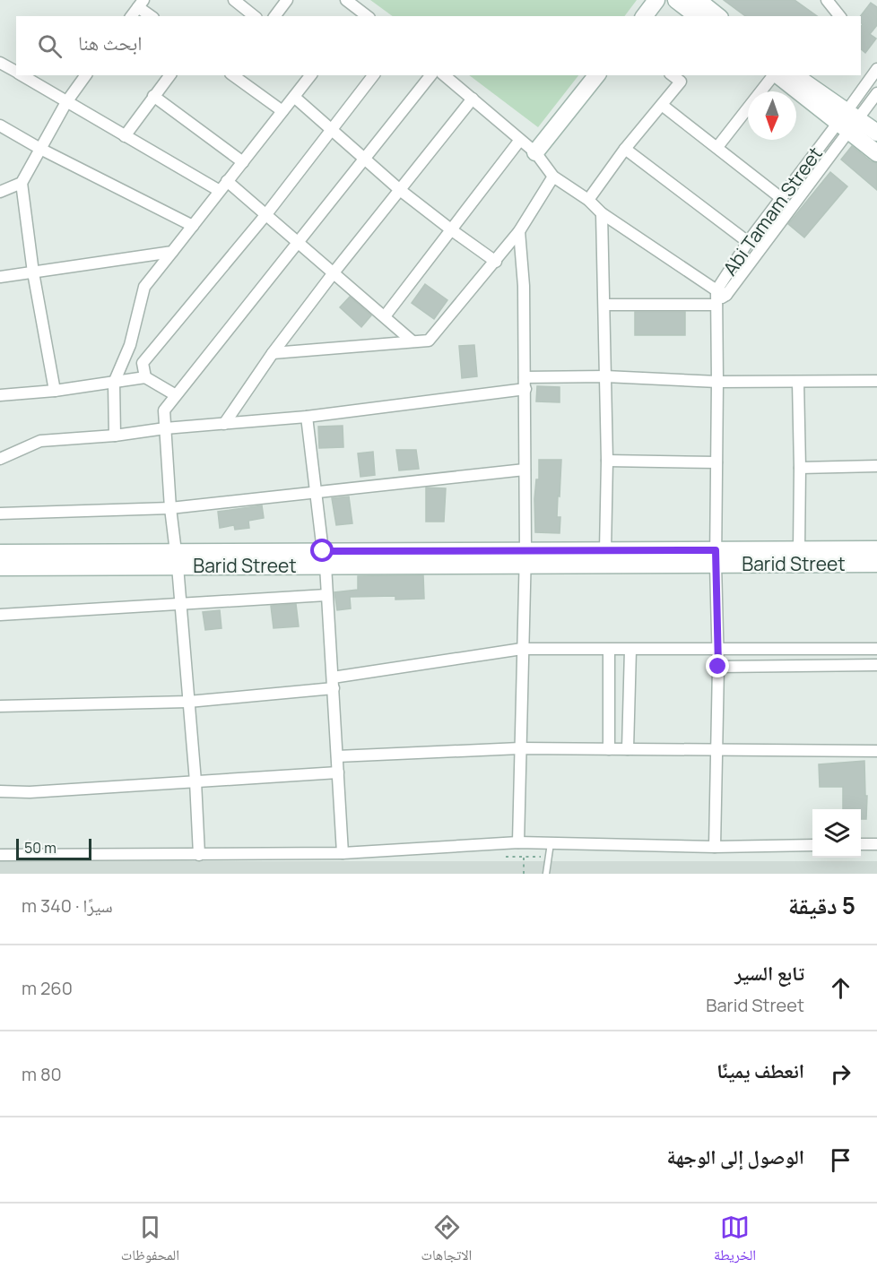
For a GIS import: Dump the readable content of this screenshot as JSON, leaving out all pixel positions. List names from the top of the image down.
{
  "streets": {
    "main road": ["Barid Street"],
    "street": ["Abi Tamam Street"]
  },
  "scale_bar": "50 m",
  "north": "bottom",
  "page": {
    "search": "ابحث هنا",
    "scale": "50 m",
    "heading": ["5 دقيقة", "سيرًا · 340 m"],
    "list": [
      ["تابع السير", "Barid Street", "260 m"],
      ["انعطف يمينًا", "80 m"],
      "الوصول إلى الوجهة"
    ],
    "nav": ["الخريطة", "الاتجاهات", "المحفوظات"]
  }
}
